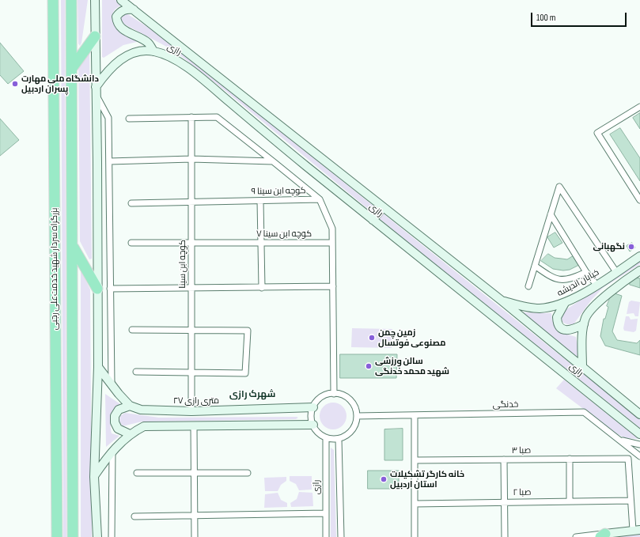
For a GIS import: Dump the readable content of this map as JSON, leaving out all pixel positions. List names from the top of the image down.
{
  "streets": {
    "highway": ["بزرگراه سردار شهید خدمت‌علی رجبی"],
    "street": [
      "رازی",
      "کوچه ابن سینا ۹",
      "کوچه ابن سینا ۷",
      "کوچه ابن سینا",
      "خیابان اندیشه",
      "۲۷ متری رازی",
      "خدنگی",
      "صبا ۳",
      "صبا ۲"
    ]
  },
  "crossings": [
    ["رازی", "خیابان اندیشه"],
    ["رازی", "۲۷ متری رازی"],
    ["رازی", "خدنگی"],
    ["کوچه ابن سینا ۹", "کوچه ابن سینا"],
    ["کوچه ابن سینا ۷", "کوچه ابن سینا"],
    ["کوچه ابن سینا", "۲۷ متری رازی"],
    ["۲۷ متری رازی", "خدنگی"],
    ["صبا ۳", "صبا ۲"]
  ],
  "districts": ["شهرک رازی"],
  "places": [
    "دانشگاه ملی مهارت پسران اردبیل",
    "نگهبانی",
    "زمین چمن مصنوعی فوتسال",
    "سالن ورزشی شهید محمد خدنگی",
    "خانه کارگر تشکیلات استان اردبیل"
  ],
  "scale_bar": "100 m"
}
